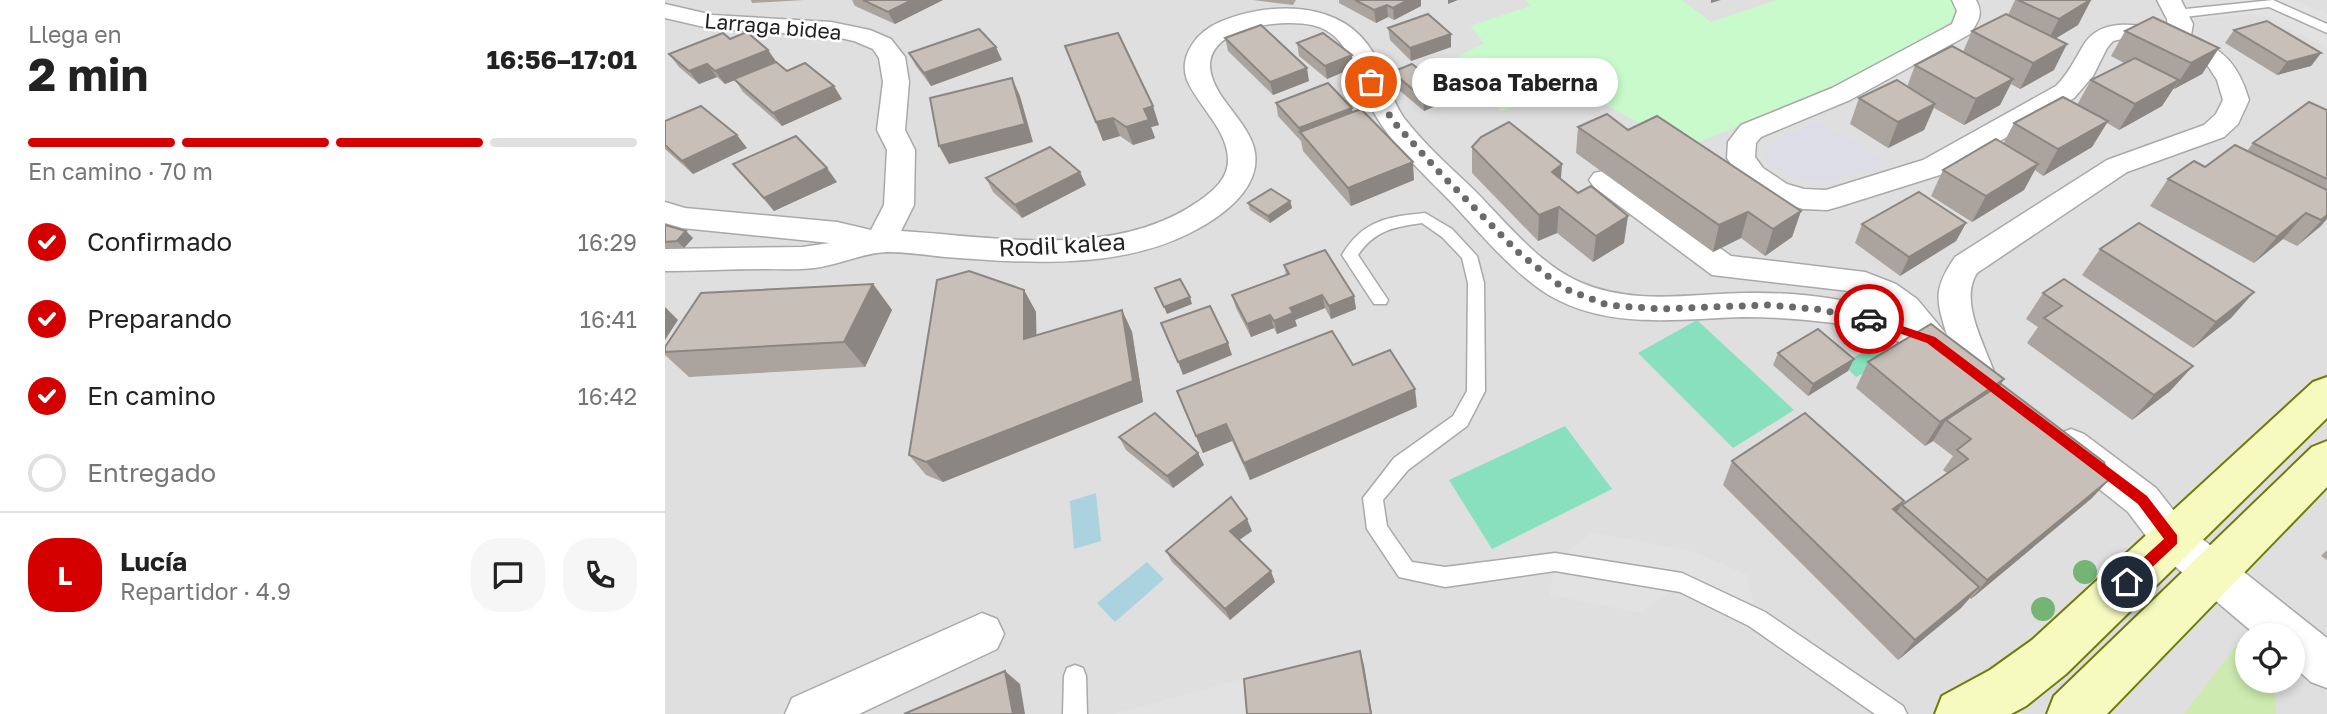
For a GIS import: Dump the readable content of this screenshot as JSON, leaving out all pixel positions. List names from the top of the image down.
{
  "streets": {
    "street": ["Larraga bidea", "Rodil kalea"]
  },
  "crossings": [
    ["Larraga bidea", "Rodil kalea"]
  ],
  "places": ["Basoa Taberna"],
  "page": {
    "heading": ["2 min", "Llega en", "16:56–17:01"],
    "panel": ["Lucía", "Repartidor · 4.9"],
    "bubble": "Basoa Taberna",
    "bar": "En camino · 70 m",
    "list": [
      ["Confirmado", "16:29"],
      ["Preparando", "16:41"],
      ["En camino", "16:42"],
      "Entregado"
    ],
    "round": "L"
  }
}
